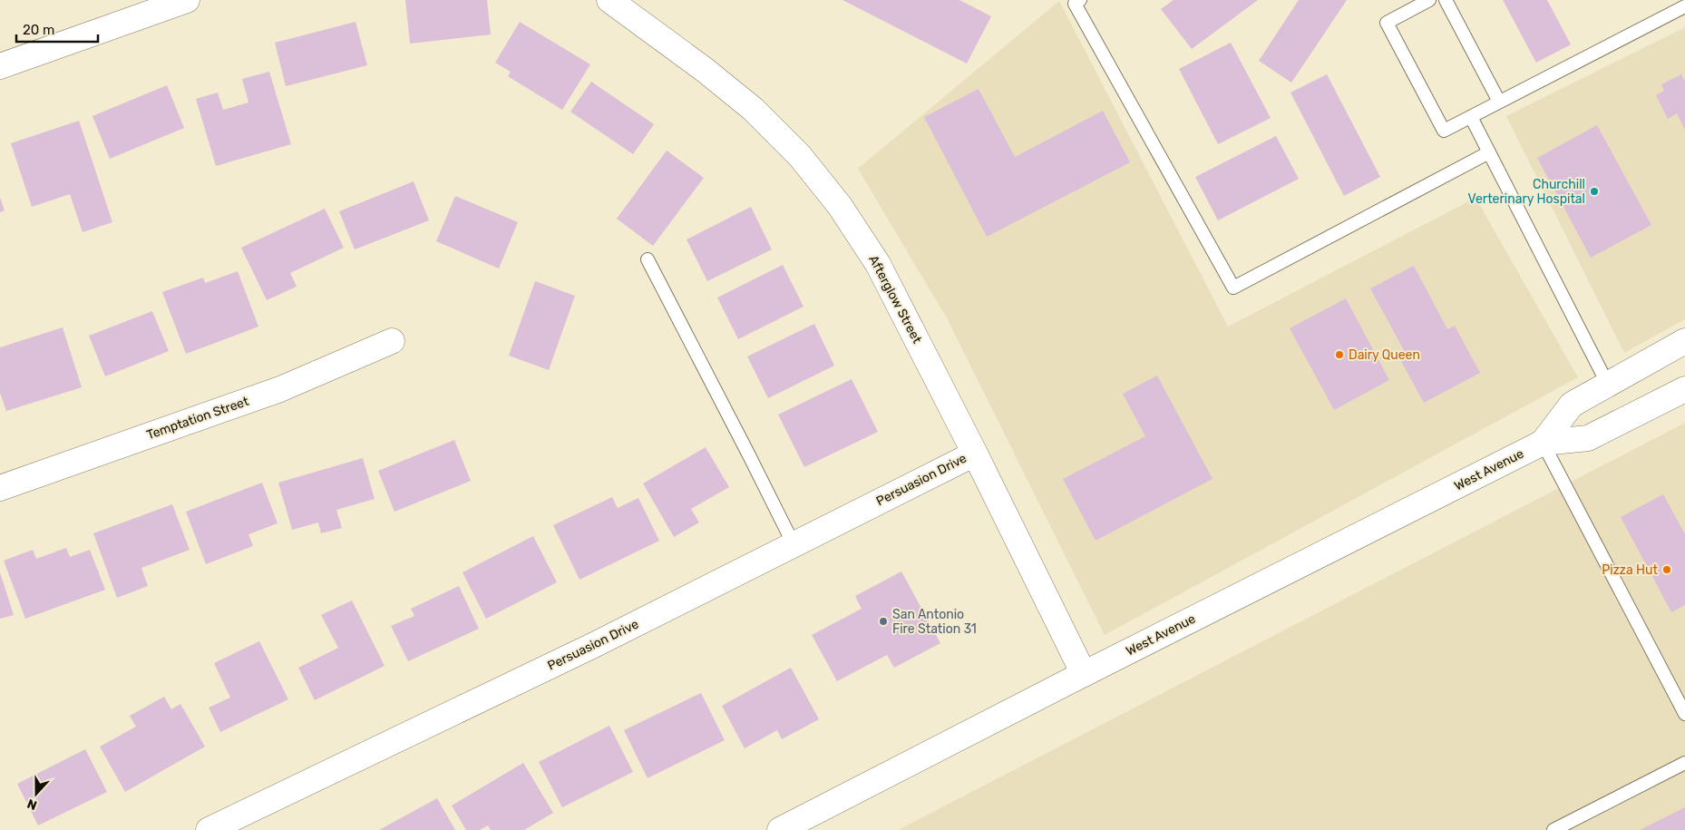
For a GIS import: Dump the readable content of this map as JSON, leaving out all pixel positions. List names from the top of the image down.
{
  "streets": {
    "street": [
      "Afterglow Street",
      "Temptation Street",
      "West Avenue",
      "Persuasion Drive"
    ]
  },
  "crossings": [
    ["Afterglow Street", "West Avenue"],
    ["Afterglow Street", "Persuasion Drive"]
  ],
  "places": [
    "Churchill Verterinary Hospital",
    "Dairy Queen",
    "Pizza Hut",
    "San Antonio Fire Station 31"
  ],
  "scale_bar": "20 m",
  "north": "bottom"
}
